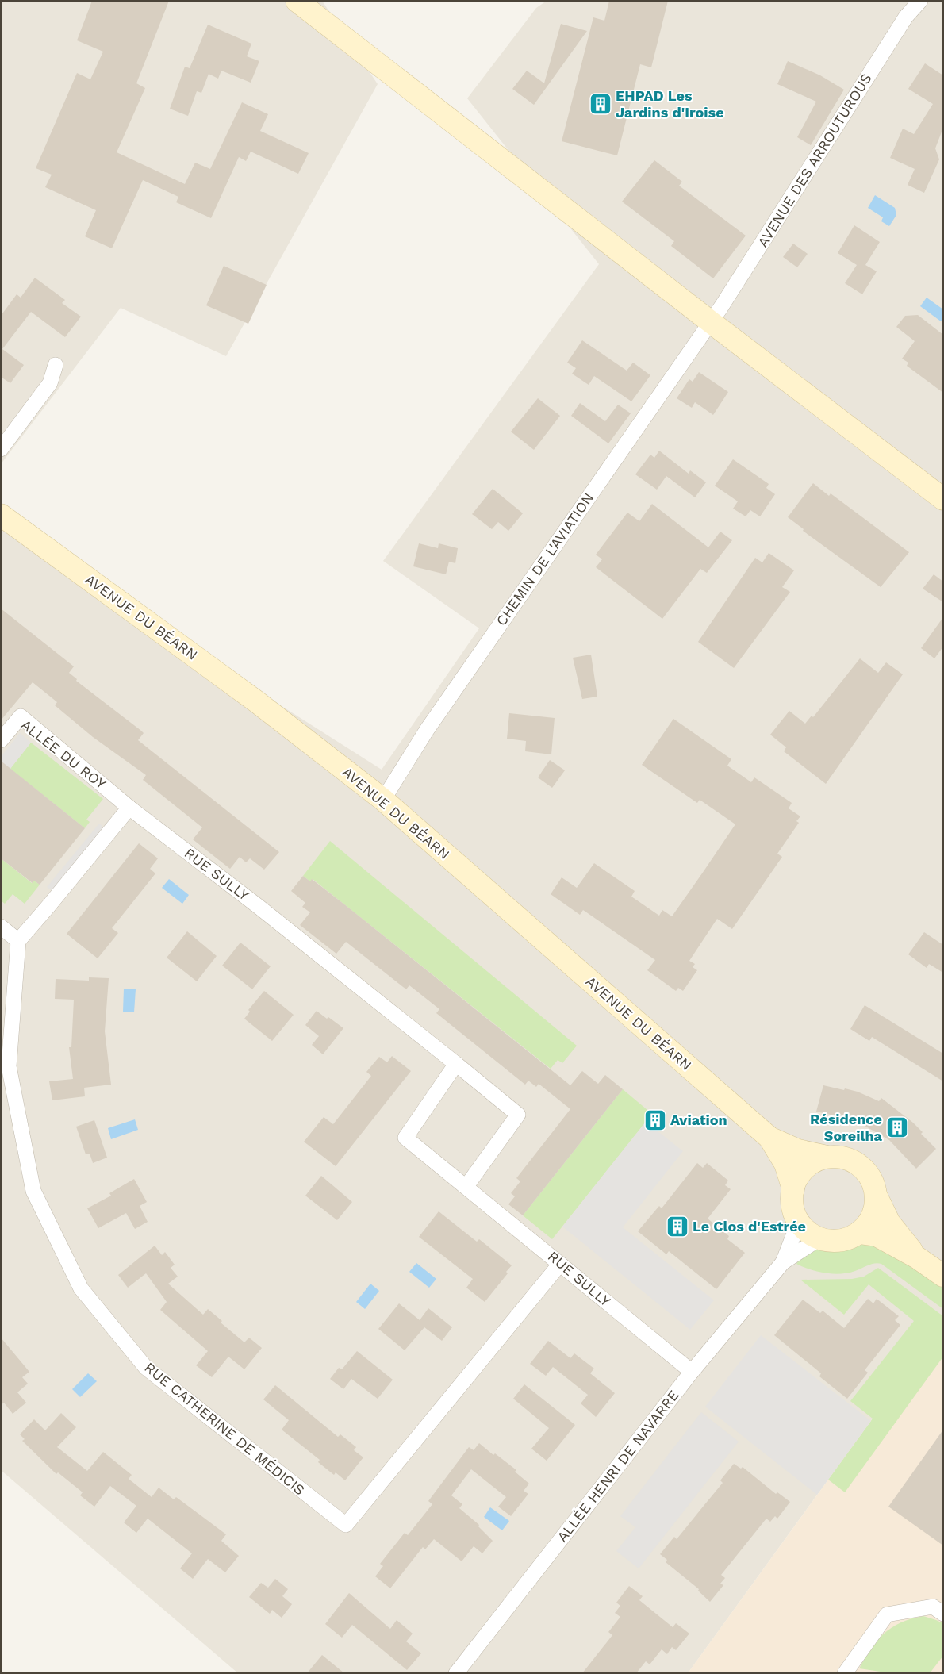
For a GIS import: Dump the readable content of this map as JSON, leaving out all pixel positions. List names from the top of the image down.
{
  "streets": {
    "street": [
      "AVENUE DES ARROUTUROUS",
      "CHEMIN DE L'AVIATION",
      "AVENUE DU BÉARN",
      "ALLÉE DU ROY",
      "RUE SULLY",
      "RUE CATHERINE DE MÉDICIS",
      "ALLÉE HENRI DE NAVARRE"
    ]
  },
  "crossings": [
    ["AVENUE DES ARROUTUROUS", "CHEMIN DE L'AVIATION"],
    ["CHEMIN DE L'AVIATION", "AVENUE DU BÉARN"],
    ["AVENUE DU BÉARN", "ALLÉE HENRI DE NAVARRE"],
    ["ALLÉE DU ROY", "RUE SULLY"],
    ["RUE SULLY", "RUE CATHERINE DE MÉDICIS"],
    ["RUE SULLY", "ALLÉE HENRI DE NAVARRE"]
  ],
  "places": {
    "building": [
      "EHPAD Les Jardins d'Iroise",
      "Aviation",
      "Résidence Soreilha",
      "Le Clos d'Estrée"
    ]
  }
}
